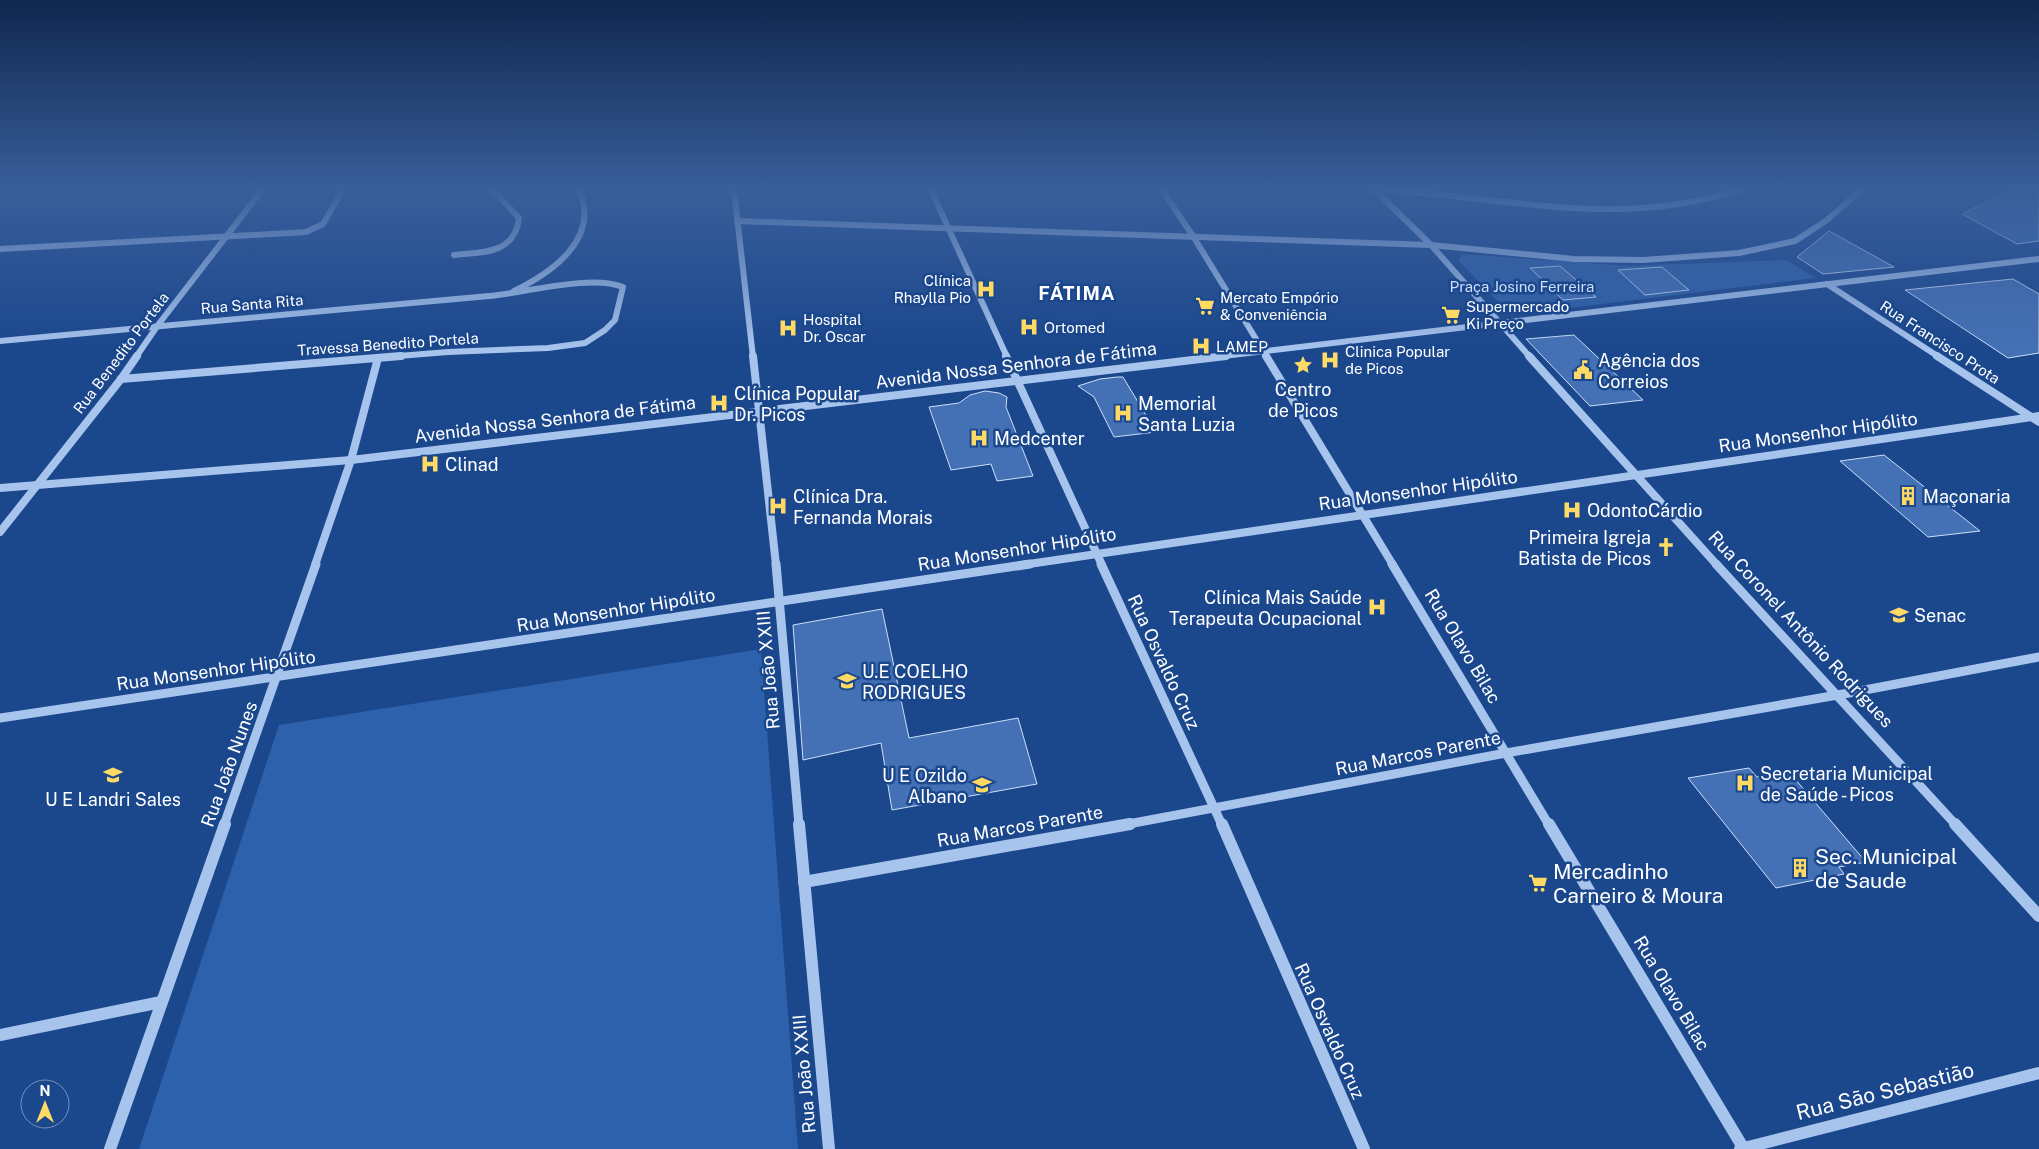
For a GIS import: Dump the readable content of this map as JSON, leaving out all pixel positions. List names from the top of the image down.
{
  "streets": {
    "street": [
      "Rua Santa Rita",
      "Rua Francisco Prota",
      "Travessa Benedito Portela",
      "Rua Benedito Portela",
      "Avenida Nossa Senhora de Fátima",
      "Rua Monsenhor Hipólito",
      "Rua Coronel Antônio Rodrigues",
      "Rua Olavo Bilac",
      "Rua Osvaldo Cruz",
      "Rua João XXIII",
      "Rua Marcos Parente",
      "Rua João Nunes",
      "Rua São Sebastião"
    ]
  },
  "crossings": [
    ["Rua Santa Rita", "Travessa Benedito Portela"],
    ["Rua Santa Rita", "Rua Benedito Portela"],
    ["Rua Francisco Prota", "Rua Monsenhor Hipólito"],
    ["Travessa Benedito Portela", "Rua Benedito Portela"],
    ["Travessa Benedito Portela", "Rua João Nunes"],
    ["Rua Benedito Portela", "Avenida Nossa Senhora de Fátima"],
    ["Avenida Nossa Senhora de Fátima", "Rua Coronel Antônio Rodrigues"],
    ["Avenida Nossa Senhora de Fátima", "Rua Olavo Bilac"],
    ["Avenida Nossa Senhora de Fátima", "Rua Osvaldo Cruz"],
    ["Avenida Nossa Senhora de Fátima", "Rua João XXIII"],
    ["Avenida Nossa Senhora de Fátima", "Rua João Nunes"],
    ["Rua Monsenhor Hipólito", "Rua Coronel Antônio Rodrigues"],
    ["Rua Monsenhor Hipólito", "Rua Olavo Bilac"],
    ["Rua Monsenhor Hipólito", "Rua Osvaldo Cruz"],
    ["Rua Monsenhor Hipólito", "Rua João XXIII"],
    ["Rua Monsenhor Hipólito", "Rua João Nunes"],
    ["Rua Coronel Antônio Rodrigues", "Rua Marcos Parente"],
    ["Rua Olavo Bilac", "Rua Marcos Parente"],
    ["Rua Olavo Bilac", "Rua São Sebastião"],
    ["Rua Osvaldo Cruz", "Rua Marcos Parente"],
    ["Rua João XXIII", "Rua Marcos Parente"]
  ],
  "districts": ["FÁTIMA"],
  "parks": ["Praça Josino Ferreira"],
  "places": {
    "hospital": [
      "Clínica Rhaylla Pio",
      "Ortomed",
      "Hospital Dr. Oscar",
      "LAMEP",
      "Clinica Popular de Picos",
      "Clínica Popular Dr. Picos",
      "Memorial Santa Luzia",
      "Medcenter",
      "Clinad",
      "Clínica Dra. Fernanda Morais",
      "OdontoCárdio",
      "Clínica Mais Saúde Terapeuta Ocupacional",
      "Secretaria Municipal de Saúde - Picos"
    ],
    "supermarket": ["Mercato Empório & Conveniência", "Supermercado Ki Preço", "Mercadinho Carneiro & Moura"],
    "place": ["Centro de Picos"],
    "public building": ["Agência dos Correios"],
    "building": ["Maçonaria", "Sec. Municipal de Saude"],
    "church": ["Primeira Igreja Batista de Picos"],
    "school or university": [
      "Senac",
      "U.E COELHO RODRIGUES",
      "U E Landri Sales",
      "U E Ozildo Albano"
    ]
  },
  "north": "top"
}
